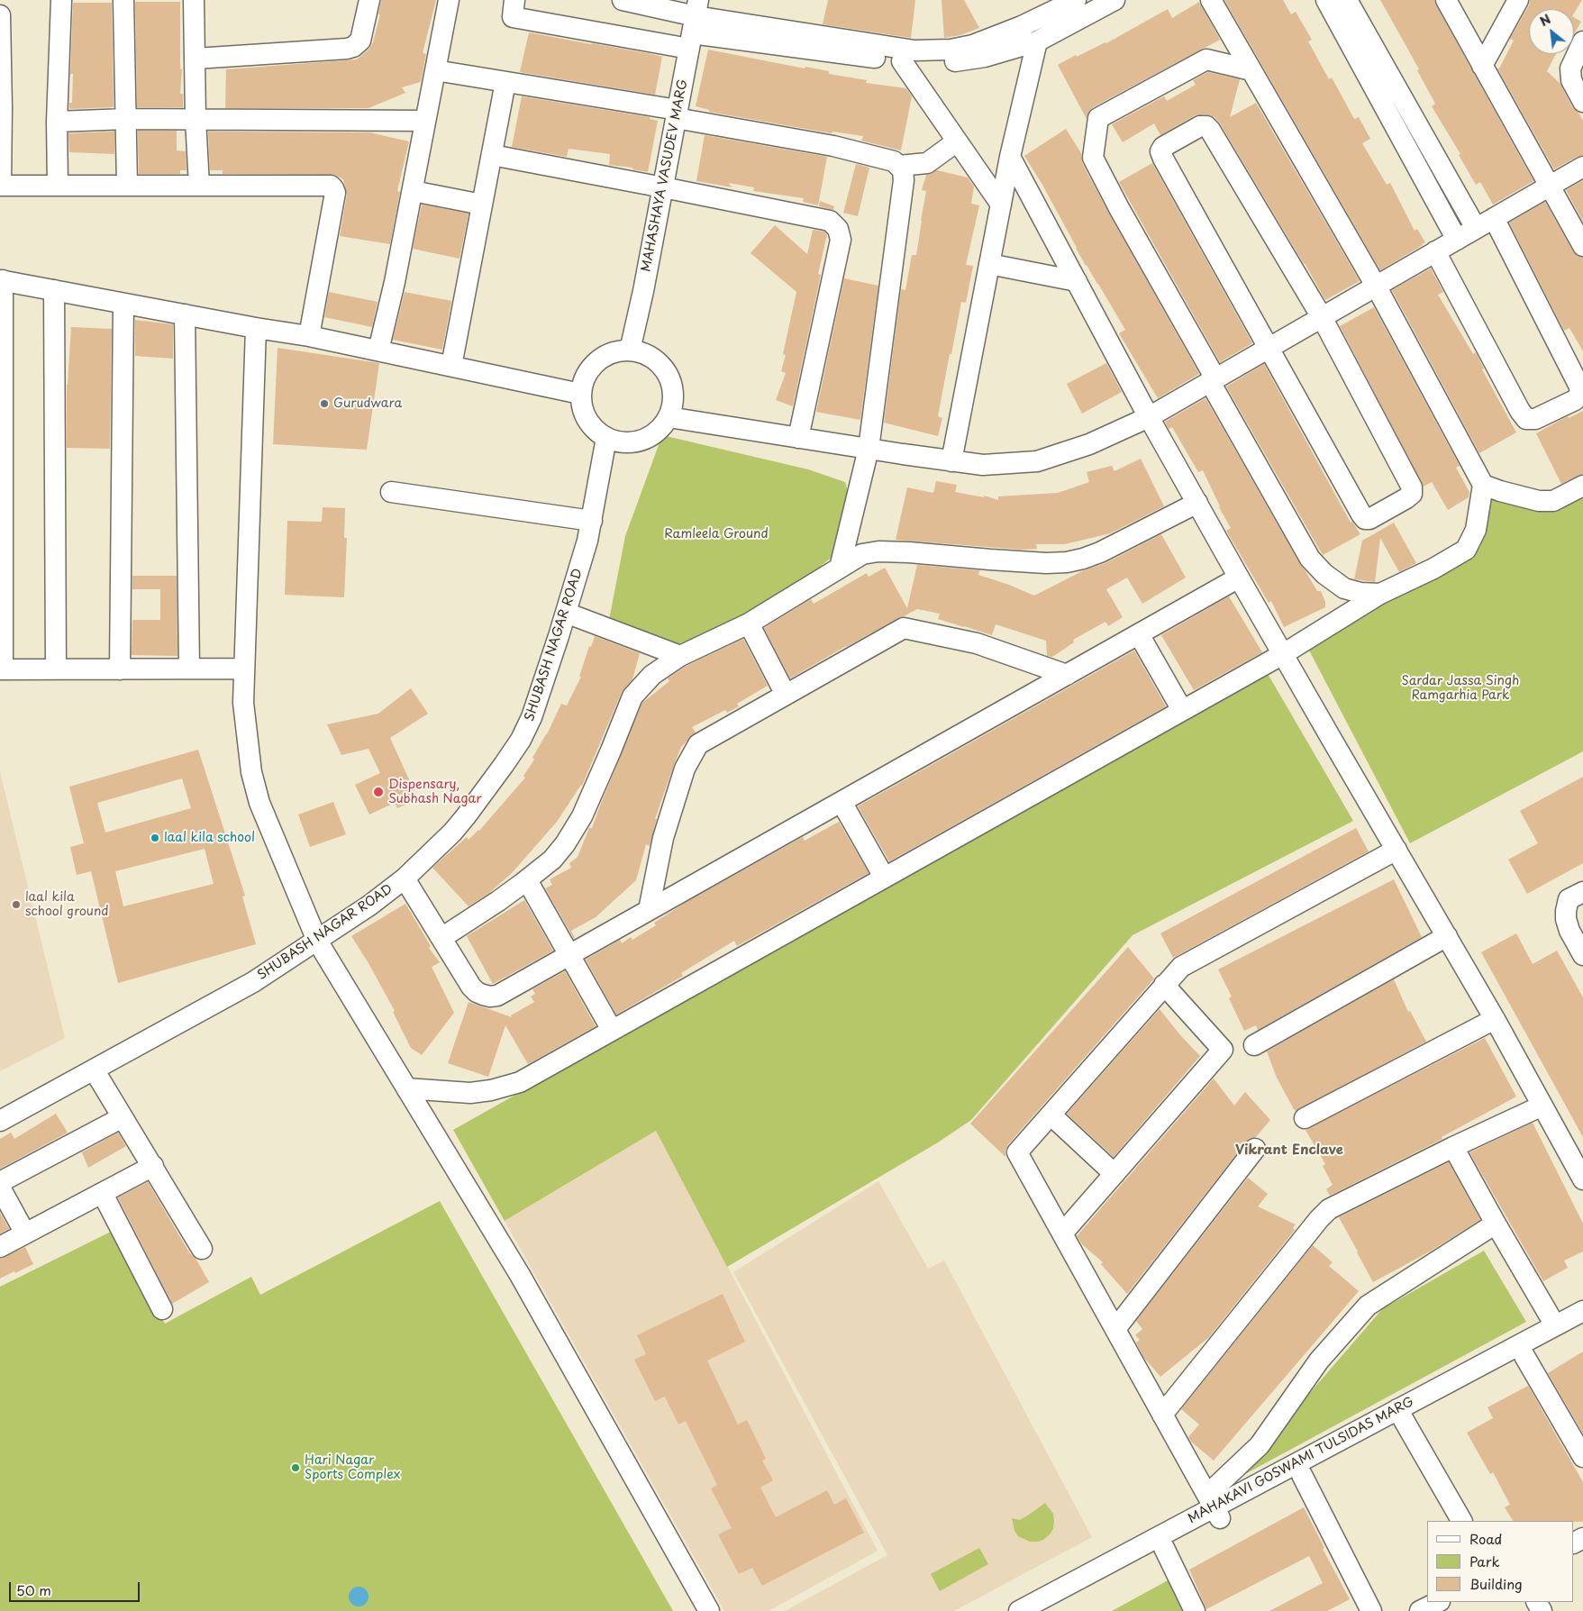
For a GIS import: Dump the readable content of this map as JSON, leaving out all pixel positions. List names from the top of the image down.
{
  "streets": {
    "street": ["MAHASHAYA VASUDEV MARG", "SHUBASH NAGAR ROAD", "MAHAKAVI GOSWAMI TULSIDAS MARG"]
  },
  "crossings": [
    ["MAHASHAYA VASUDEV MARG", "SHUBASH NAGAR ROAD"]
  ],
  "districts": ["Vikrant Enclave"],
  "parks": ["Ramleela Ground", "Sardar Jassa Singh Ramgarhia Park"],
  "places": [
    "Gurudwara",
    "Dispensary, Subhash Nagar",
    "laal kila school",
    "laal kila school ground",
    "Hari Nagar Sports Complex"
  ],
  "legend": ["Road", "Park", "Building"],
  "scale_bar": "50 m",
  "north": "top left"
}
